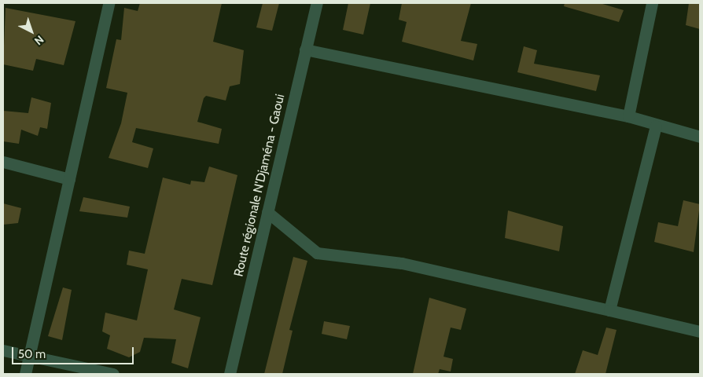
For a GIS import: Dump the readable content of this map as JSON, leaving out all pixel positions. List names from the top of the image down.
{
  "streets": {
    "street": ["Route régionale N'Djaména - Gaoui"]
  },
  "scale_bar": "50 m",
  "north": "bottom right"
}
